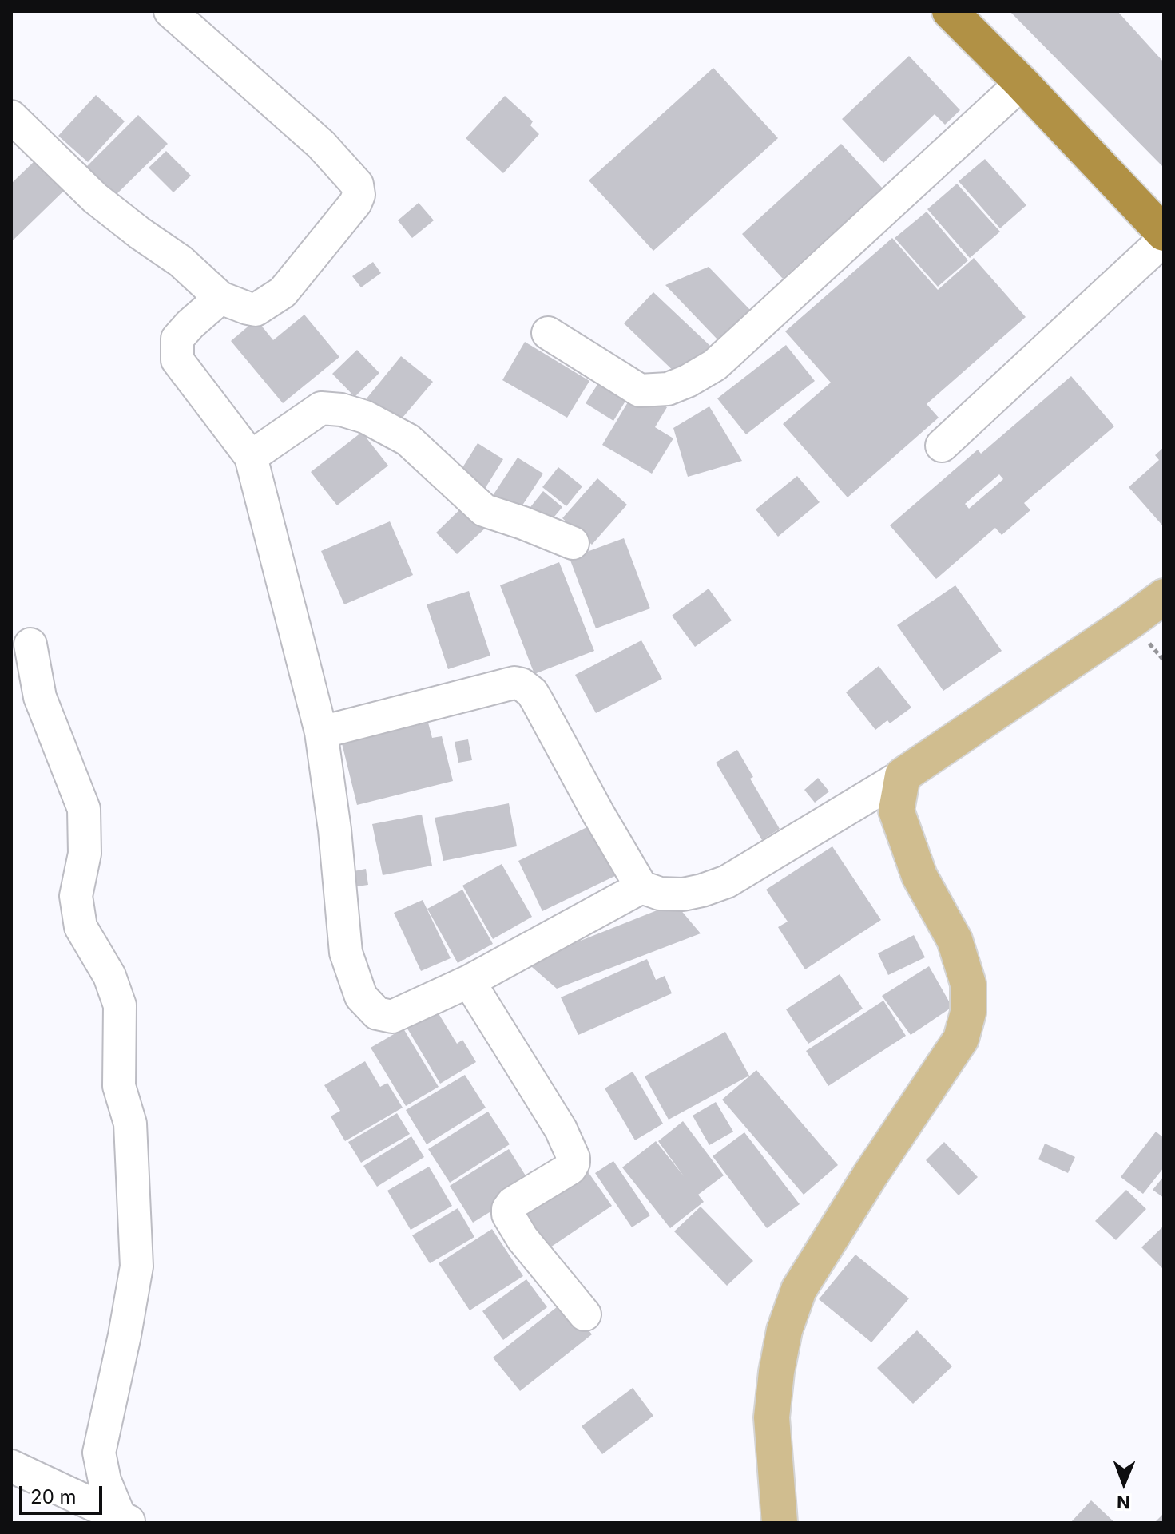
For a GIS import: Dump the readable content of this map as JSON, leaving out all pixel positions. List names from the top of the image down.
{
  "scale_bar": "20 m",
  "north": "bottom"
}
